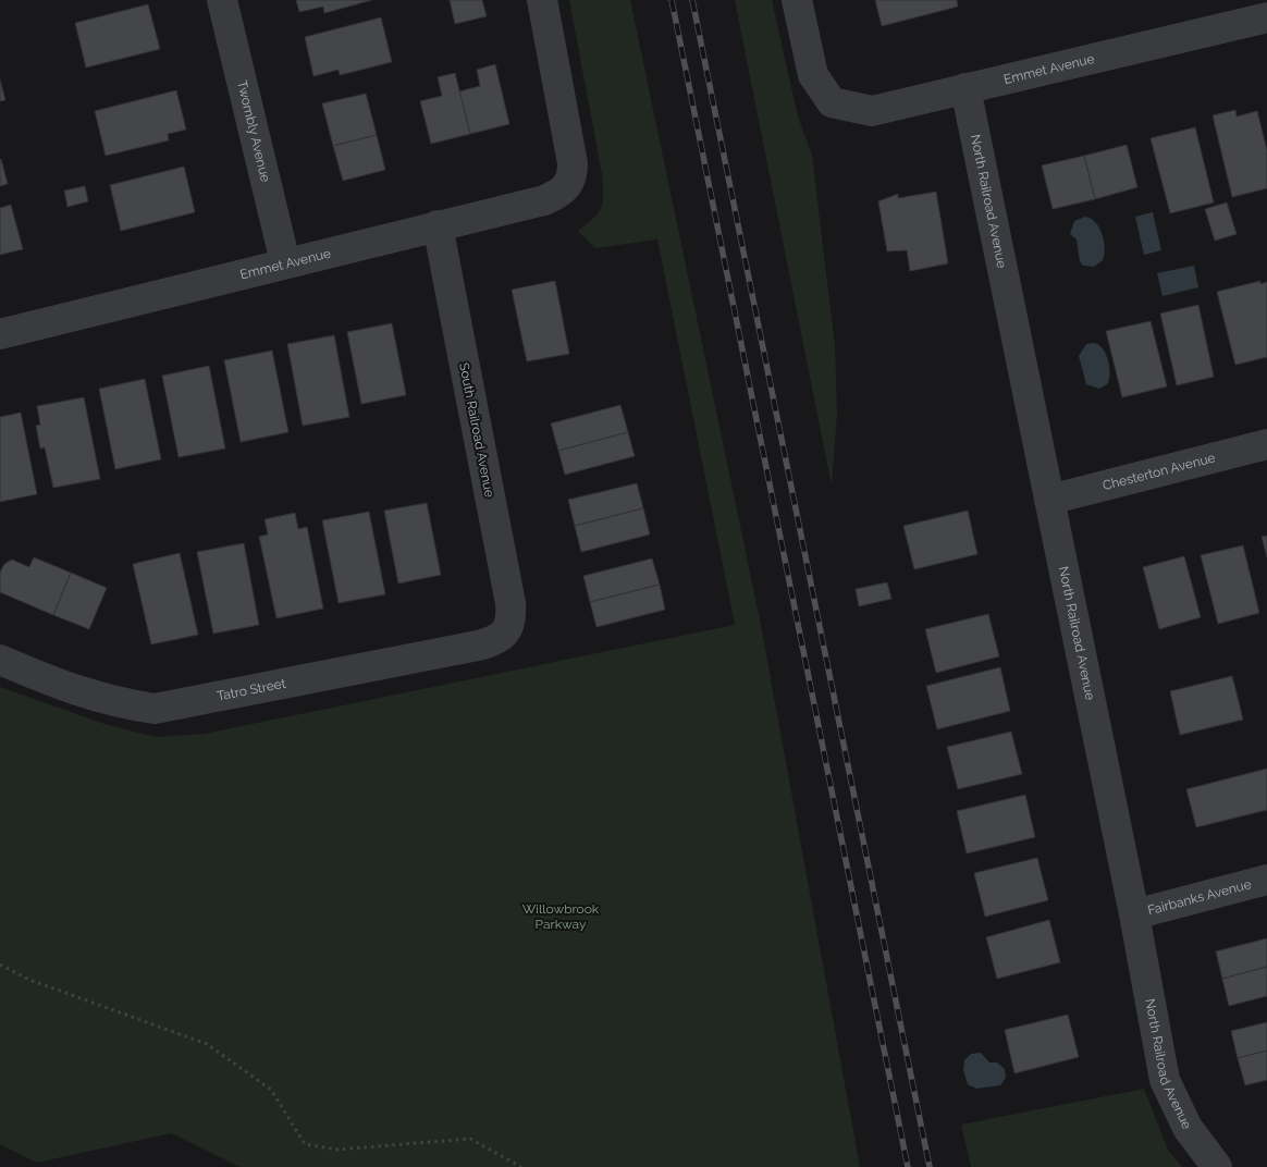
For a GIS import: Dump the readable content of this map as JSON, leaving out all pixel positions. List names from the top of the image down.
{
  "streets": {
    "street": [
      "Emmet Avenue",
      "Twombly Avenue",
      "North Railroad Avenue",
      "South Railroad Avenue",
      "Chesterton Avenue",
      "Tatro Street",
      "Fairbanks Avenue"
    ]
  },
  "crossings": [
    ["Emmet Avenue", "Twombly Avenue"],
    ["Emmet Avenue", "North Railroad Avenue"],
    ["Emmet Avenue", "South Railroad Avenue"],
    ["North Railroad Avenue", "Chesterton Avenue"],
    ["North Railroad Avenue", "Fairbanks Avenue"],
    ["South Railroad Avenue", "Tatro Street"]
  ],
  "parks": ["Willowbrook Parkway"]
}
